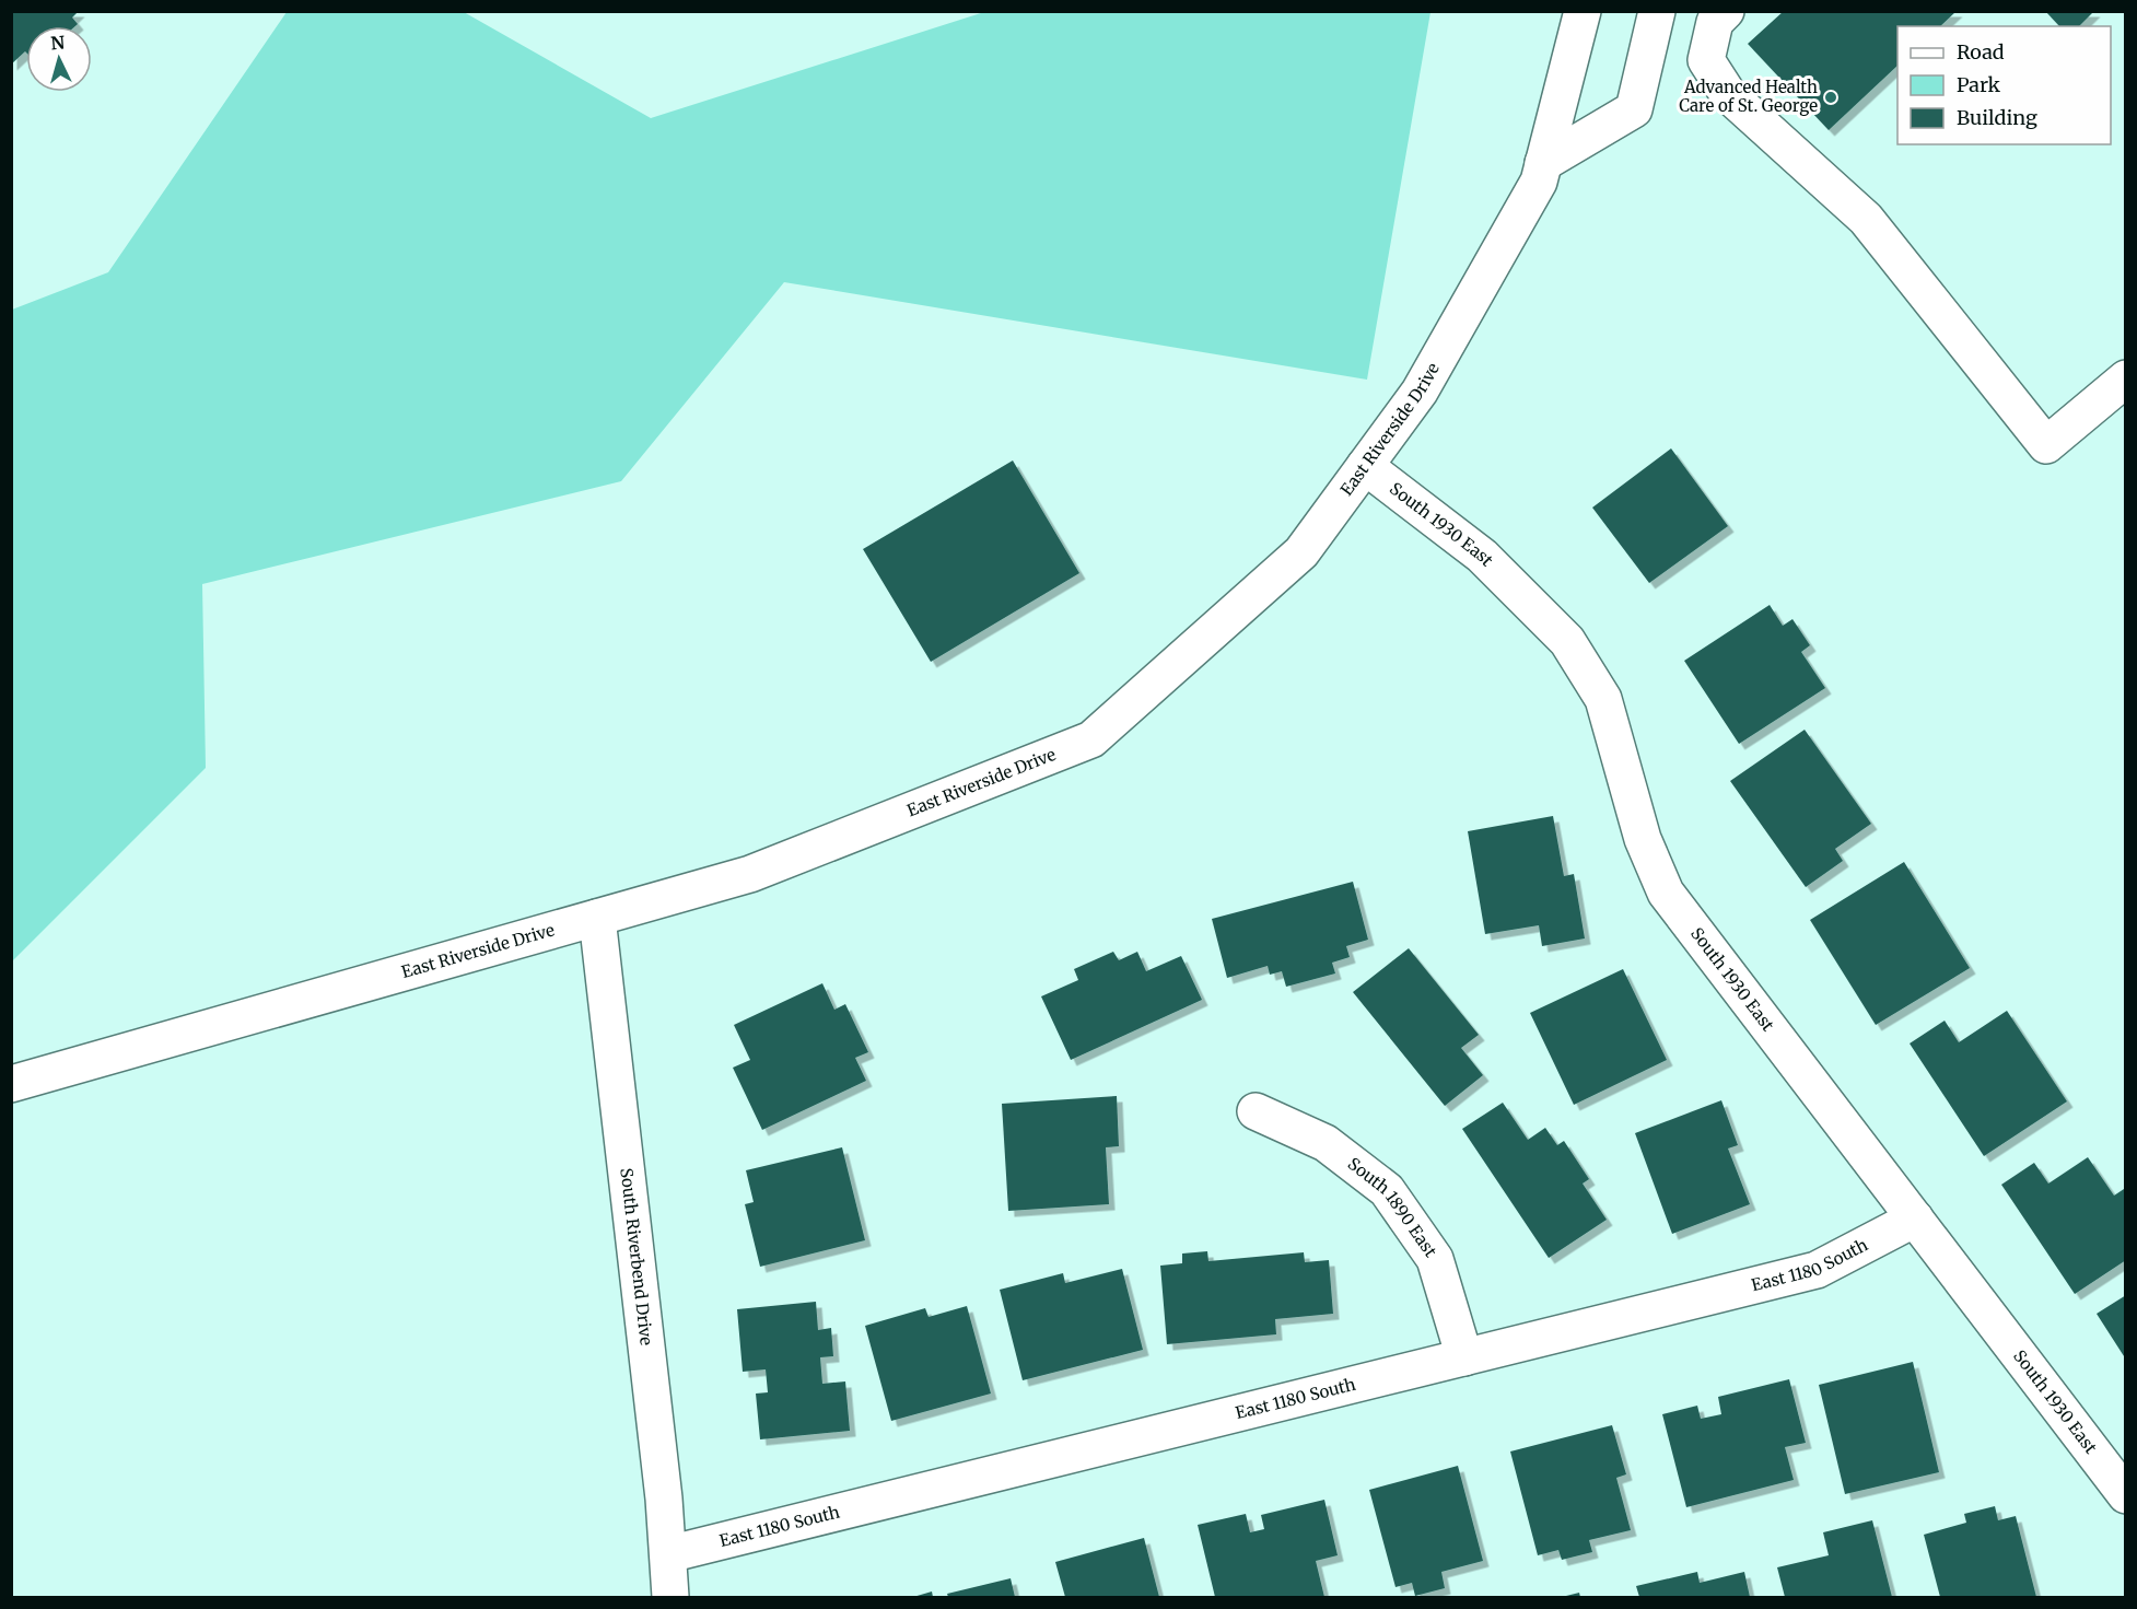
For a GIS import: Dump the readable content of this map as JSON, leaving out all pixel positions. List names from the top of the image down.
{
  "streets": {
    "street": [
      "East Riverside Drive",
      "South 1930 East",
      "South 1890 East",
      "South Riverbend Drive",
      "East 1180 South"
    ]
  },
  "crossings": [
    ["East Riverside Drive", "South 1930 East"],
    ["East Riverside Drive", "South Riverbend Drive"],
    ["South 1930 East", "East 1180 South"],
    ["South 1890 East", "East 1180 South"],
    ["South Riverbend Drive", "East 1180 South"]
  ],
  "places": ["Advanced Health Care of St. George"],
  "legend": ["Road", "Park", "Building"],
  "north": "top"
}
